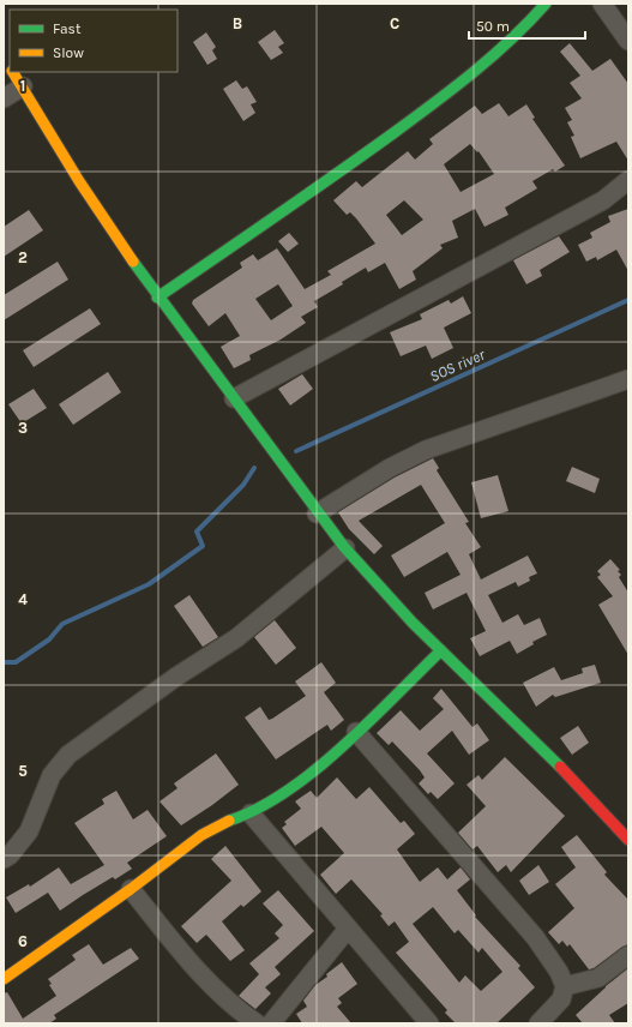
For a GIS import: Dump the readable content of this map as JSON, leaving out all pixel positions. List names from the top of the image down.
{
  "water": ["SOS river"],
  "legend": ["Fast", "Slow"],
  "scale_bar": "50 m",
  "grid": {
    "columns": ["B", "C"],
    "rows": [
      "1",
      "2",
      "3",
      "4",
      "5",
      "6"
    ]
  }
}
